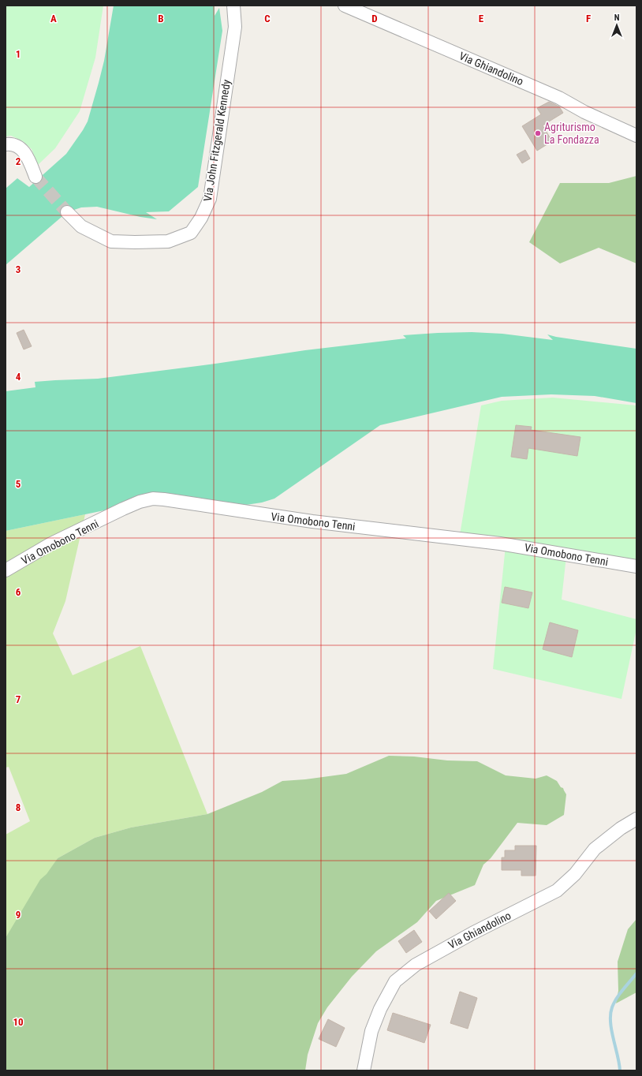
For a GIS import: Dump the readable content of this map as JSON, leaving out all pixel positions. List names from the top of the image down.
{
  "streets": {
    "street": ["Via Ghiandolino", "Via John Fitzgerald Kennedy", "Via Omobono Tenni"]
  },
  "places": ["Agriturismo La Fondazza"],
  "north": "top",
  "grid": {
    "columns": [
      "A",
      "B",
      "C",
      "D",
      "E",
      "F"
    ],
    "rows": [
      "1",
      "2",
      "3",
      "4",
      "5",
      "6",
      "7",
      "8",
      "9",
      "10"
    ]
  }
}
